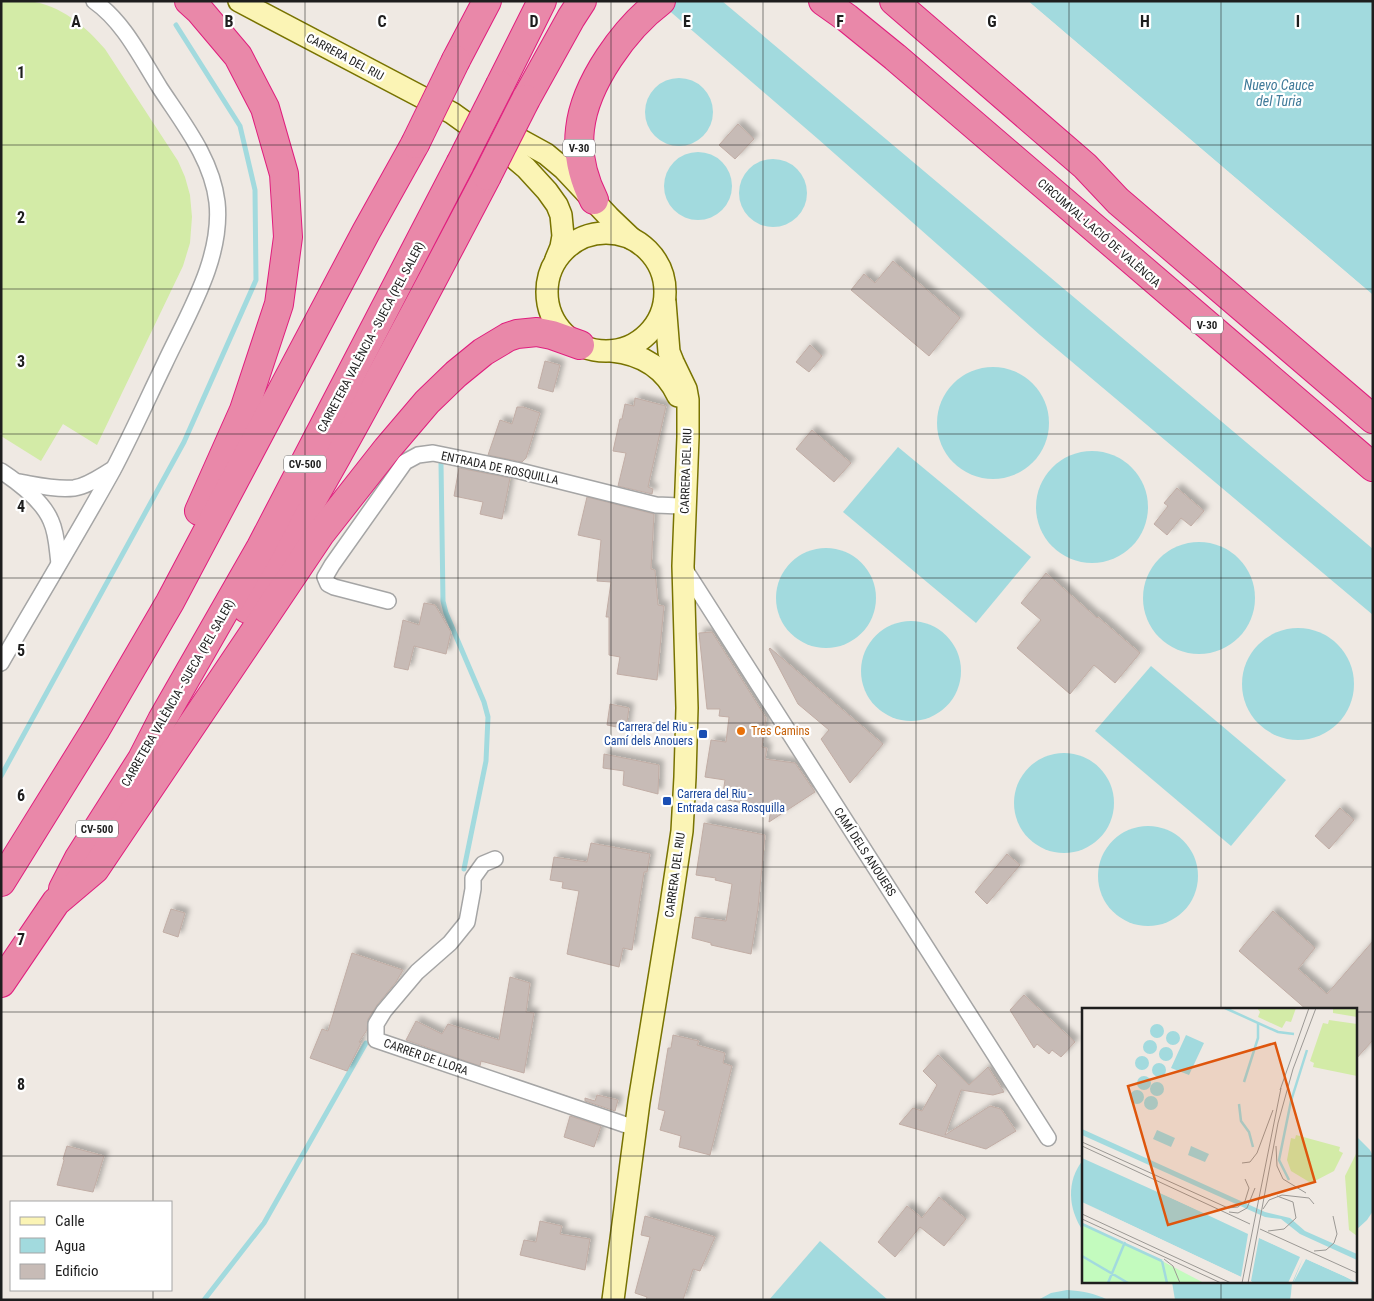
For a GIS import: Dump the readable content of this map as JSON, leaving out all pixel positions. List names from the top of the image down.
{
  "streets": {
    "highway": [
      "V-30",
      "CIRCUMVAL·LACIÓ DE VALÈNCIA",
      "CARRETERA VALÈNCIA - SUECA (PEL SALER)",
      "CV-500"
    ],
    "street": [
      "CARRERA DEL RIU",
      "ENTRADA DE ROSQUILLA",
      "CAMÍ DELS ANOUERS",
      "CARRER DE LLORA"
    ]
  },
  "crossings": [
    ["CARRERA DEL RIU", "V-30"],
    ["CARRERA DEL RIU", "ENTRADA DE ROSQUILLA"],
    ["CARRERA DEL RIU", "CAMÍ DELS ANOUERS"],
    ["CARRERA DEL RIU", "CARRER DE LLORA"]
  ],
  "water": ["Nuevo Cauce del Turia"],
  "places": {
    "other": ["Tres Camins"],
    "transit": ["Carrera del Riu - Camí dels Anouers", "Carrera del Riu - Entrada casa Rosquilla"]
  },
  "legend": ["Calle", "Agua", "Edificio"],
  "grid": {
    "columns": [
      "A",
      "B",
      "C",
      "D",
      "E",
      "F",
      "G",
      "H",
      "I"
    ],
    "rows": [
      "1",
      "2",
      "3",
      "4",
      "5",
      "6",
      "7",
      "8"
    ]
  }
}
